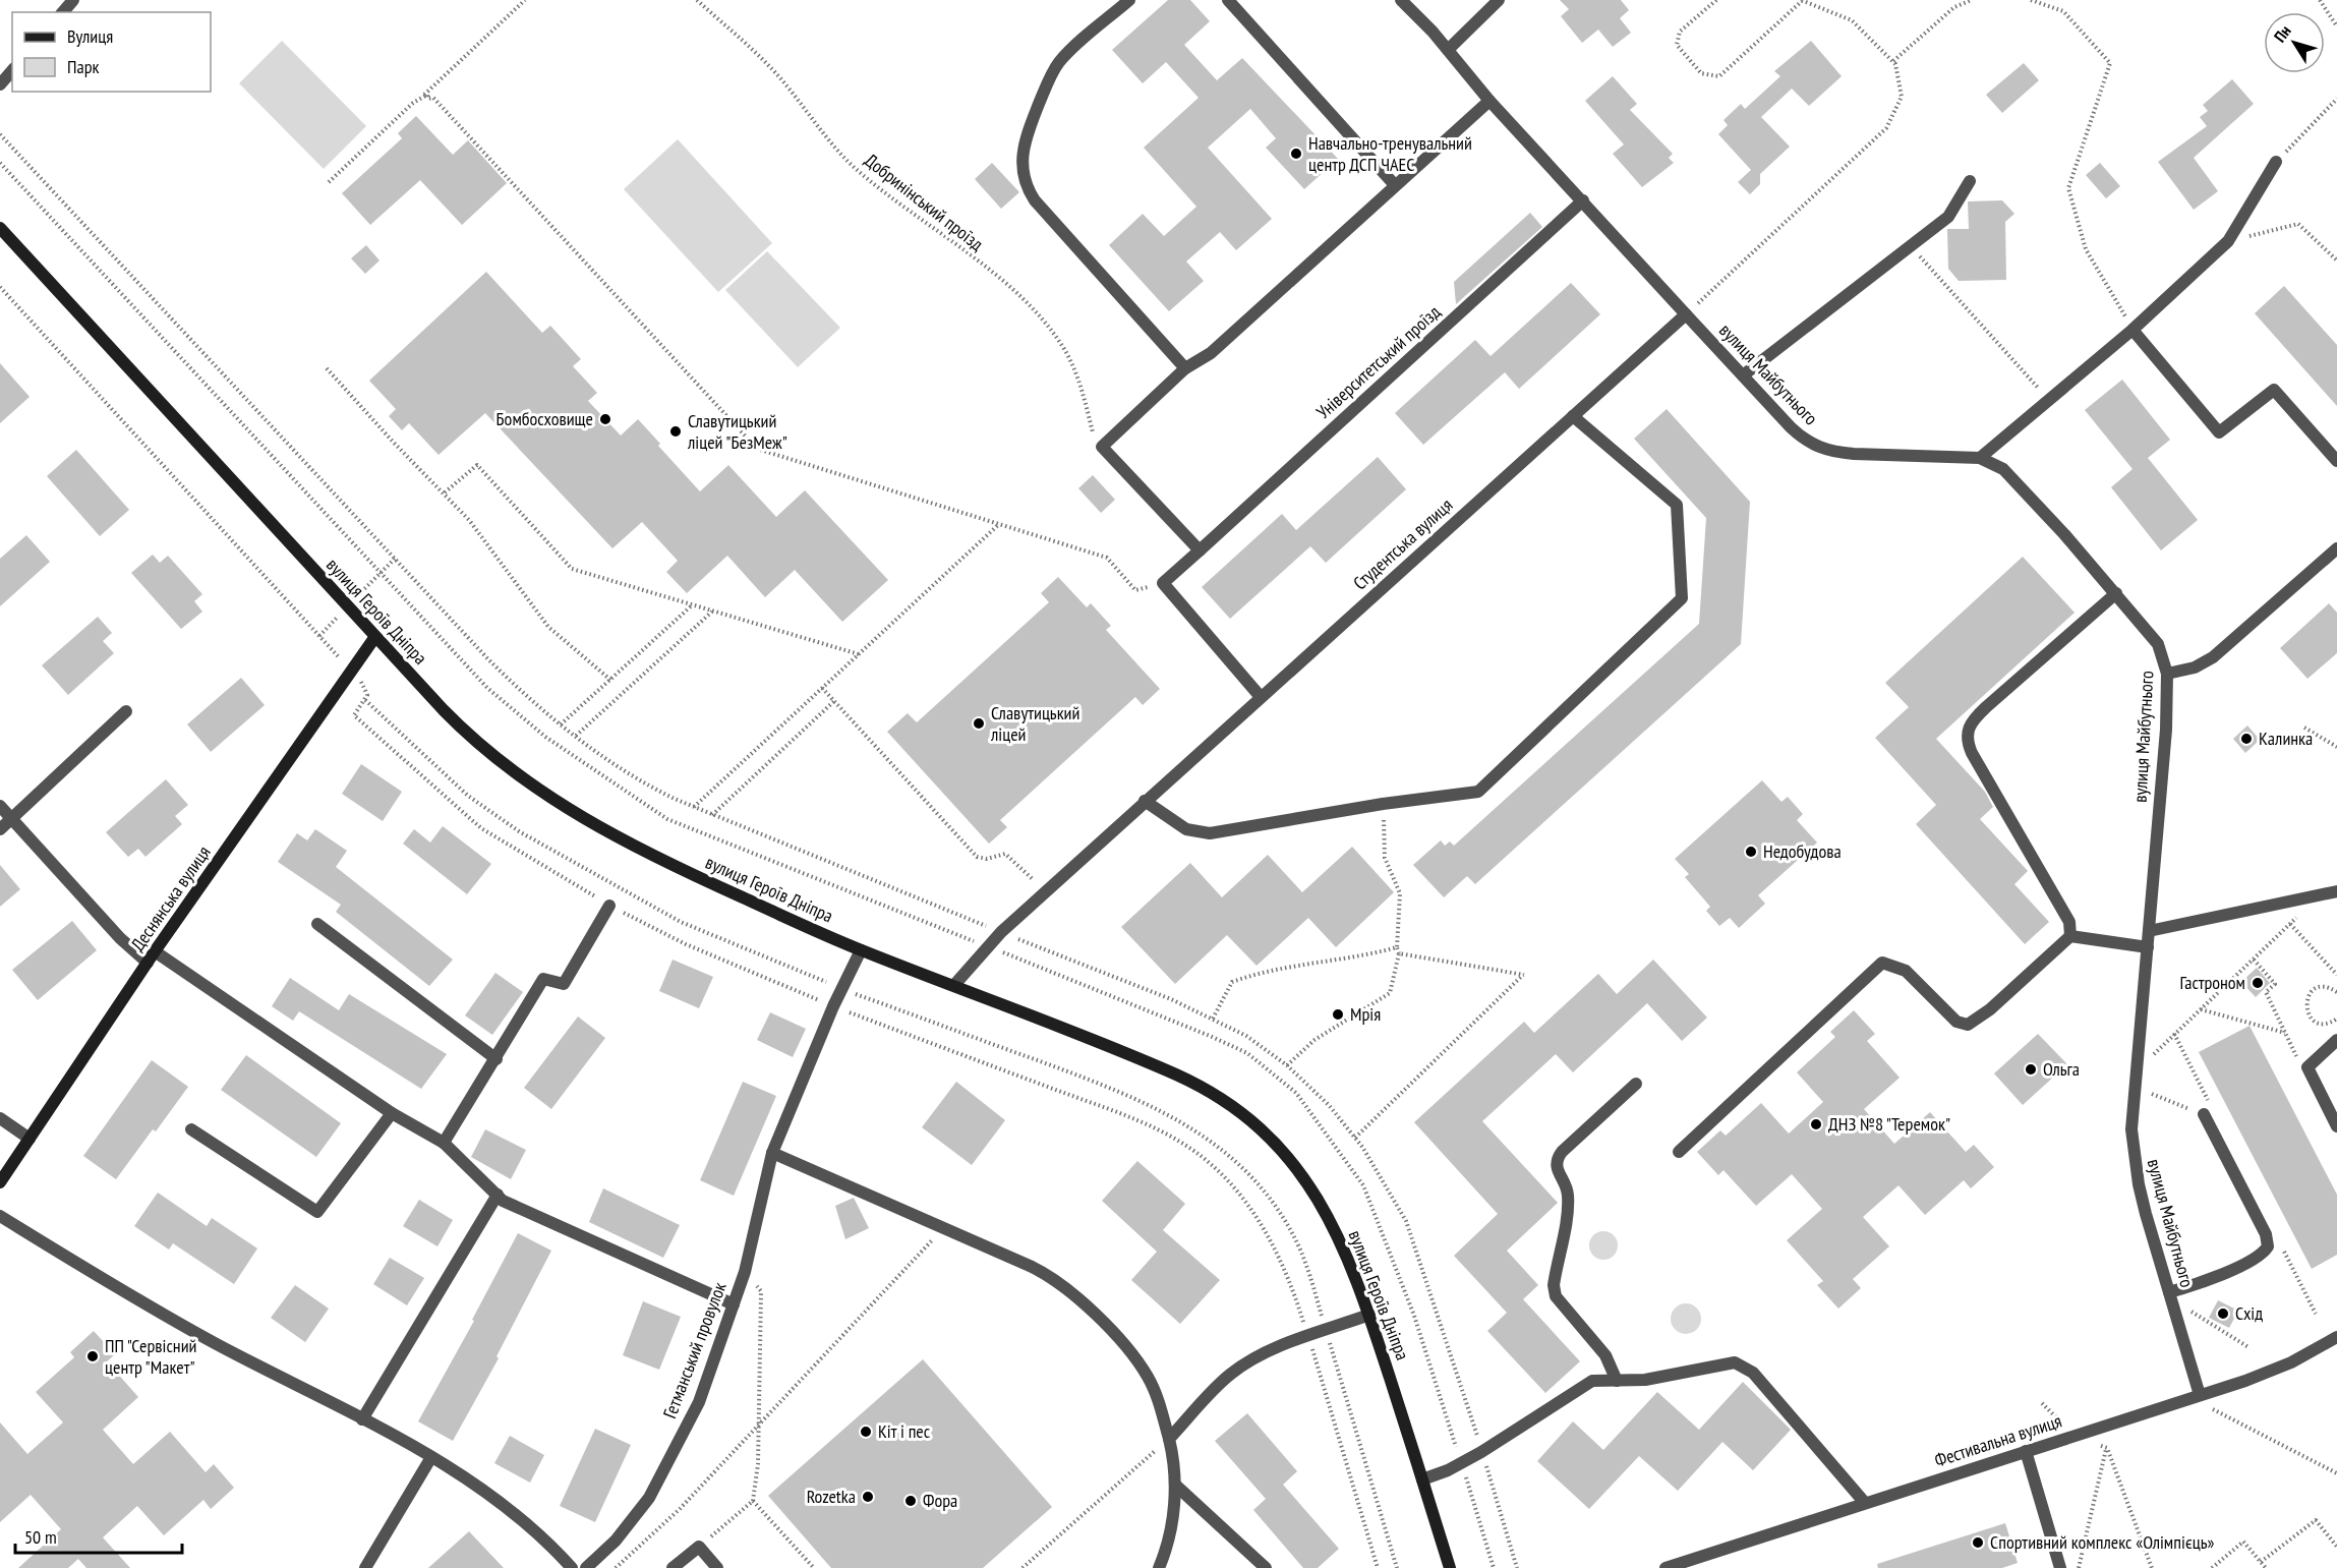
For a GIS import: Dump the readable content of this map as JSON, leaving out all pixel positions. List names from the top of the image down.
{
  "streets": {
    "street": [
      "Університетський проїзд",
      "вулиця Майбутнього",
      "Студентська вулиця",
      "вулиця Героїв Дніпра",
      "Деснянська вулиця",
      "Гетманський провулок",
      "Фестивальна вулиця"
    ],
    "path": ["Добринінський проїзд"]
  },
  "crossings": [
    ["Університетський проїзд", "вулиця Майбутнього"],
    ["вулиця Майбутнього", "Студентська вулиця"],
    ["вулиця Майбутнього", "Фестивальна вулиця"],
    ["Студентська вулиця", "вулиця Героїв Дніпра"],
    ["вулиця Героїв Дніпра", "Деснянська вулиця"],
    ["вулиця Героїв Дніпра", "Гетманський провулок"]
  ],
  "places": [
    "Навчально-тренувальний центр ДСП ЧАЕС",
    "Бомбосховище",
    "Славутицький ліцей \"БезМеж\"",
    "Славутицький ліцей",
    "Калинка",
    "Недобудова",
    "Гастроном",
    "Мрiя",
    "Ольга",
    "ДНЗ №8 \"Теремок\"",
    "Схід",
    "ПП \"Сервісний центр \"Макет\"",
    "Кіт і пес",
    "Rozetka",
    "Фора",
    "Спортивний комплекс «Олімпієць»"
  ],
  "legend": ["Вулиця", "Парк"],
  "scale_bar": "50 m",
  "north": "top left"
}
